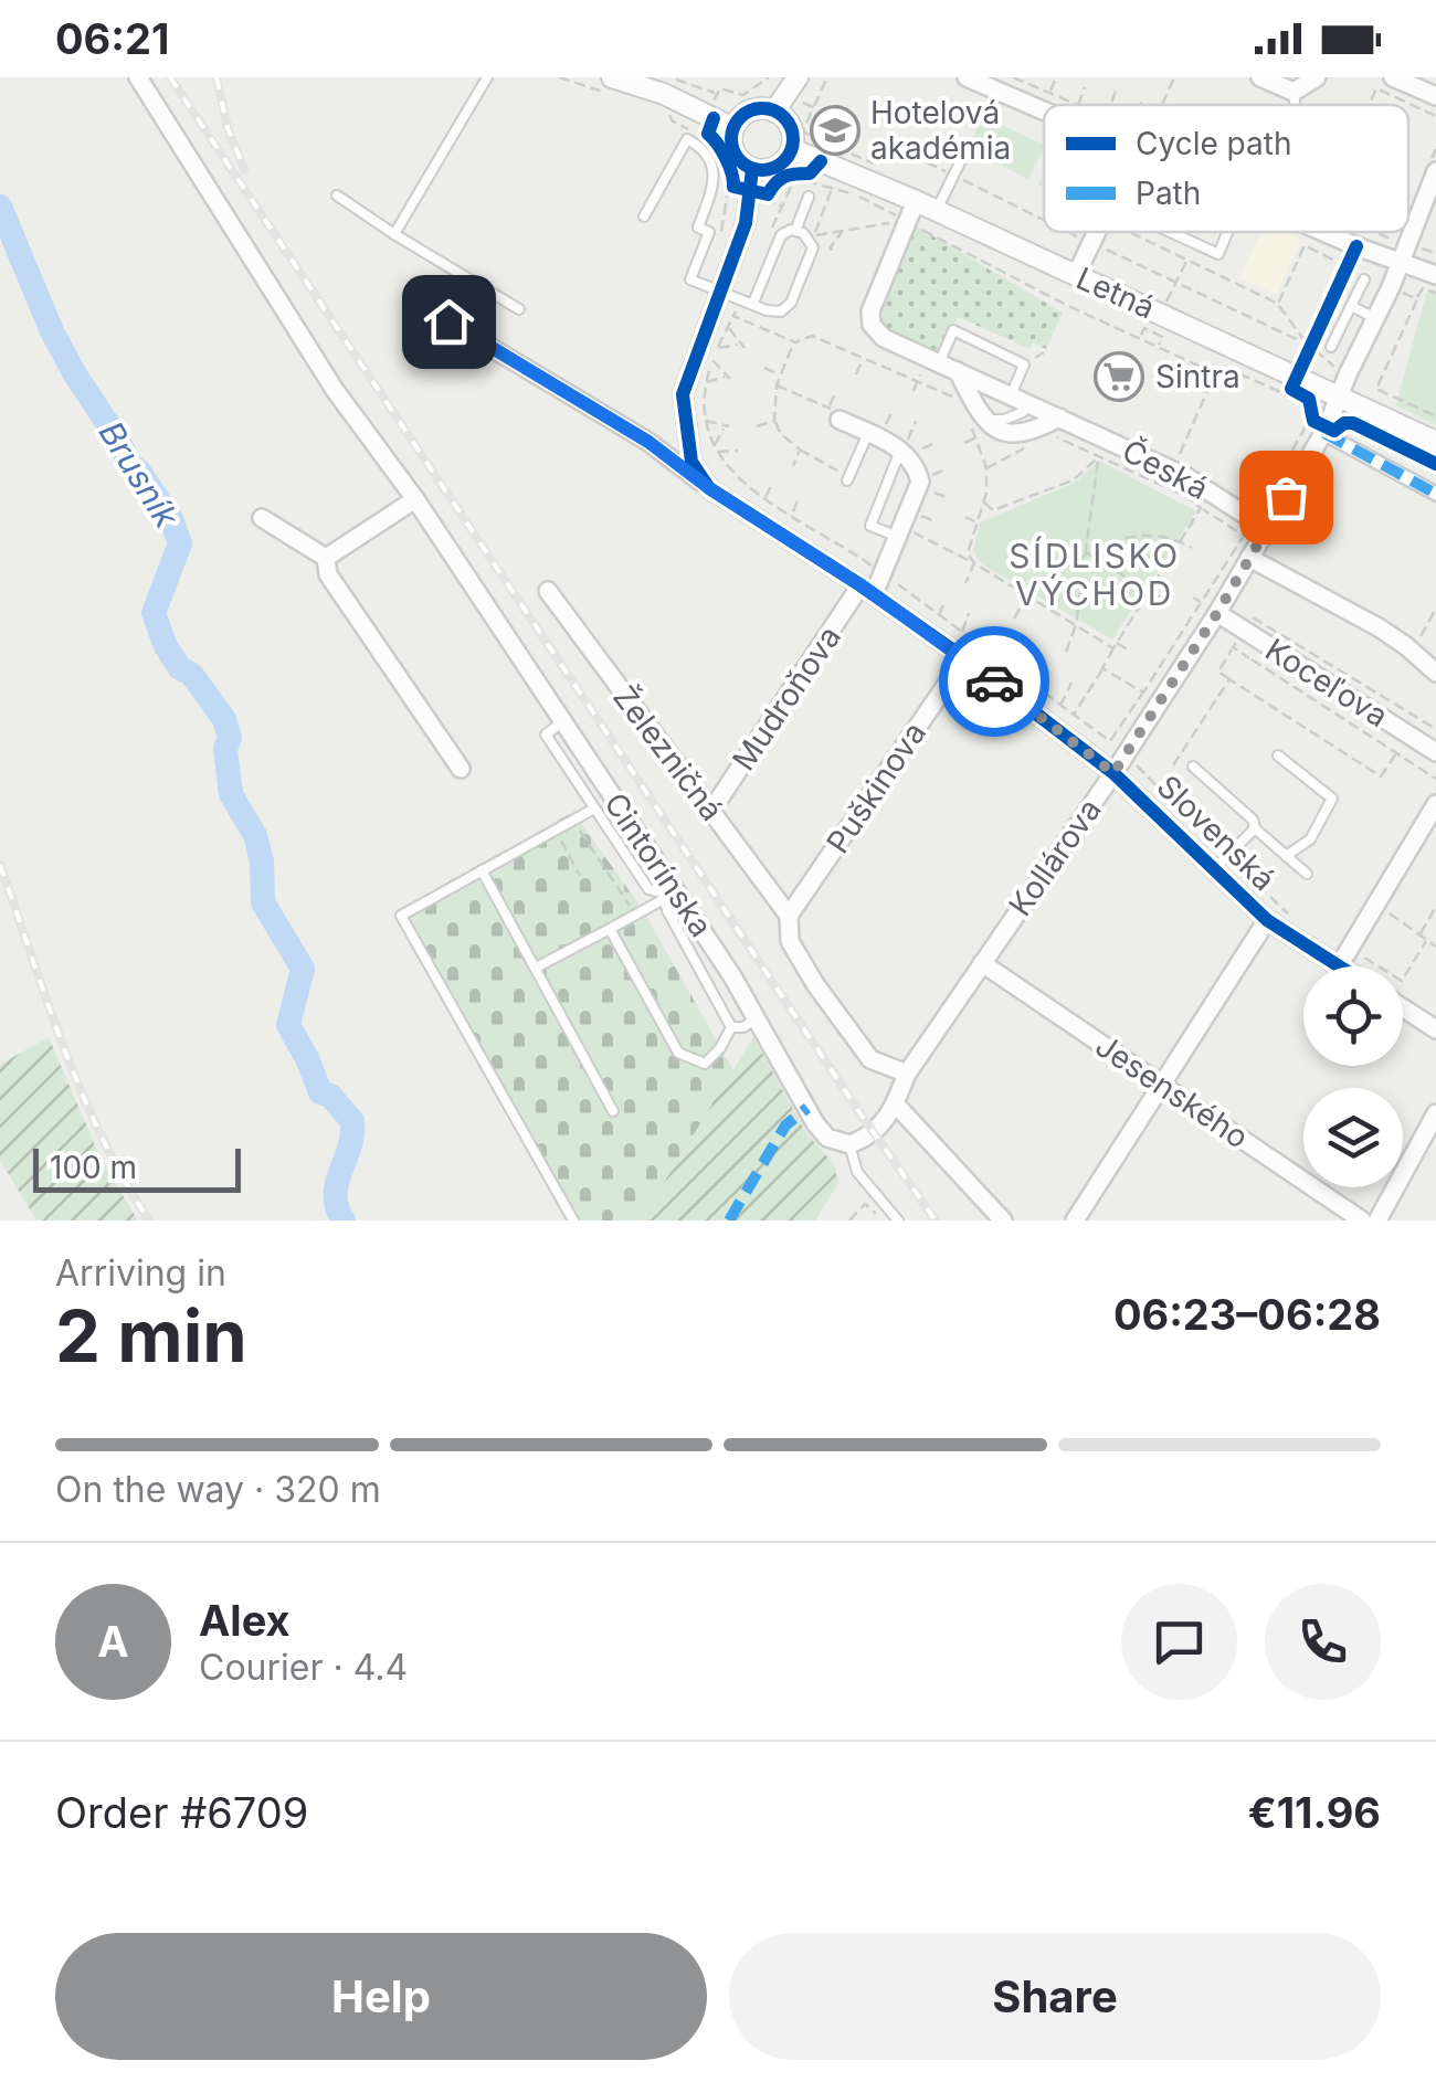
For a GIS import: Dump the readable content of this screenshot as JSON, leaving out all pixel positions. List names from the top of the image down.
{
  "streets": {
    "street": [
      "Letná",
      "Česká",
      "Koceľova",
      "Mudroňova",
      "Železničná",
      "Puškinova",
      "Slovenská",
      "Kollárova",
      "Cintorínska",
      "Jesenského"
    ]
  },
  "crossings": [
    ["Letná", "Česká"],
    ["Letná", "Kollárova"],
    ["Česká", "Kollárova"],
    ["Koceľova", "Kollárova"],
    ["Mudroňova", "Železničná"],
    ["Mudroňova", "Slovenská"],
    ["Železničná", "Puškinova"],
    ["Železničná", "Kollárova"],
    ["Puškinova", "Slovenská"],
    ["Slovenská", "Kollárova"],
    ["Kollárova", "Cintorínska"],
    ["Kollárova", "Jesenského"]
  ],
  "districts": ["SÍDLISKO VÝCHOD"],
  "water": ["Brusník"],
  "places": {
    "school or university": ["Hotelová akadémia"],
    "supermarket": ["Sintra"]
  },
  "legend": ["Cycle path", "Path"],
  "scale_bar": "100 m",
  "page": {
    "status": "06:21",
    "scale": "100 m",
    "heading": ["2 min", "Arriving in", "06:23–06:28"],
    "panel": [
      "Alex",
      "Courier · 4.4",
      "Order #6709",
      "€11.96"
    ],
    "bar": "On the way · 320 m",
    "round": "A",
    "buttons": ["Help", "Share"]
  }
}
